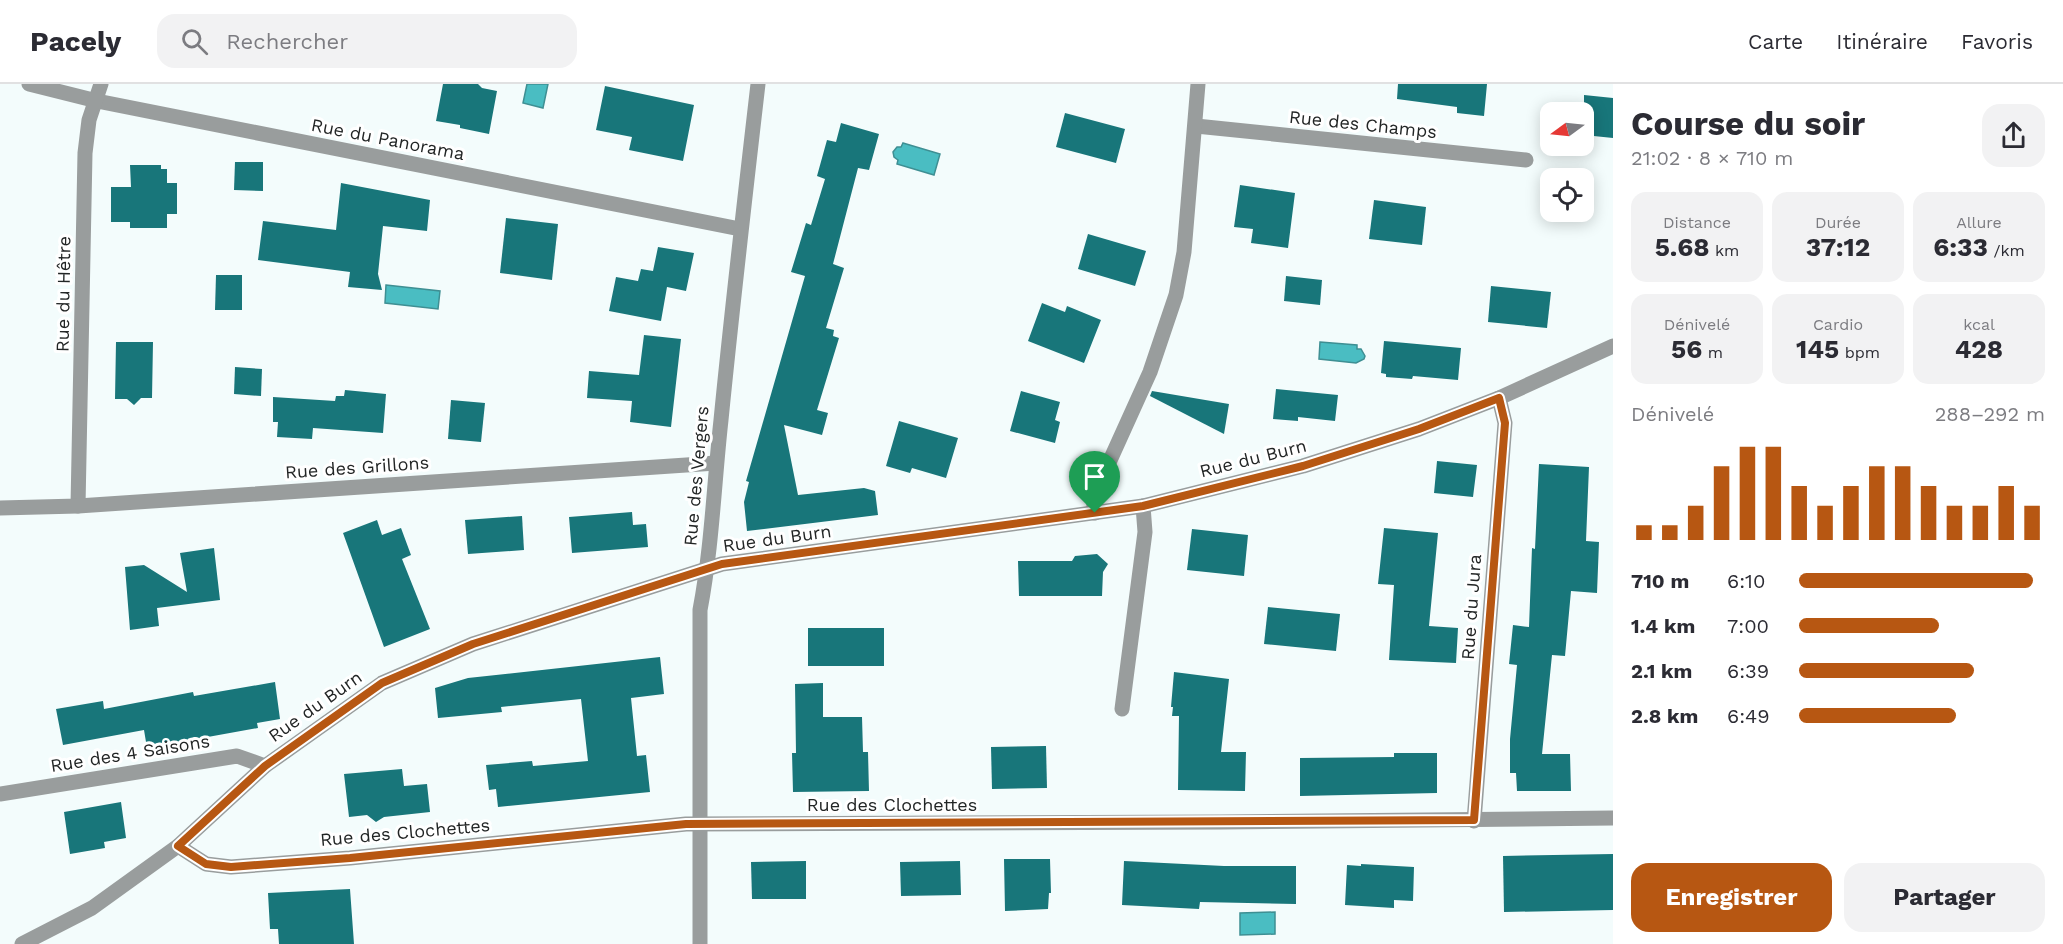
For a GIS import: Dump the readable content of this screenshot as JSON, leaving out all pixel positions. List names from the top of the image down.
{
  "streets": {
    "street": [
      "Rue des Champs",
      "Rue du Panorama",
      "Rue du Hêtre",
      "Rue du Burn",
      "Rue des Grillons",
      "Rue des Vergers",
      "Rue du Jura",
      "Rue des 4 Saisons",
      "Rue des Clochettes"
    ]
  },
  "crossings": [
    ["Rue du Panorama", "Rue du Hêtre"],
    ["Rue du Panorama", "Rue des Vergers"],
    ["Rue du Hêtre", "Rue des Grillons"],
    ["Rue du Burn", "Rue des Vergers"],
    ["Rue du Burn", "Rue du Jura"],
    ["Rue du Burn", "Rue des 4 Saisons"],
    ["Rue du Burn", "Rue des Clochettes"],
    ["Rue des Grillons", "Rue des Vergers"],
    ["Rue des Vergers", "Rue des Clochettes"],
    ["Rue du Jura", "Rue des Clochettes"]
  ],
  "north": "left",
  "page": {
    "header": "Pacely",
    "search": "Rechercher",
    "nav": ["Carte", "Itinéraire", "Favoris"],
    "heading": ["Course du soir", "21:02 · 8 × 710 m"],
    "stats": [
      ["Distance", "5.68 km"],
      ["Durée", "37:12"],
      ["Allure", "6:33 /km"],
      ["Dénivelé", "56 m"],
      ["Cardio", "145 bpm"],
      ["kcal", "428"]
    ],
    "chart": ["Dénivelé", "288–292 m"],
    "list": [
      {
        "name": "710 m",
        "note": "6:10"
      },
      {
        "name": "1.4 km",
        "note": "7:00"
      },
      {
        "name": "2.1 km",
        "note": "6:39"
      },
      {
        "name": "2.8 km",
        "note": "6:49"
      }
    ],
    "buttons": ["Enregistrer", "Partager"]
  }
}
